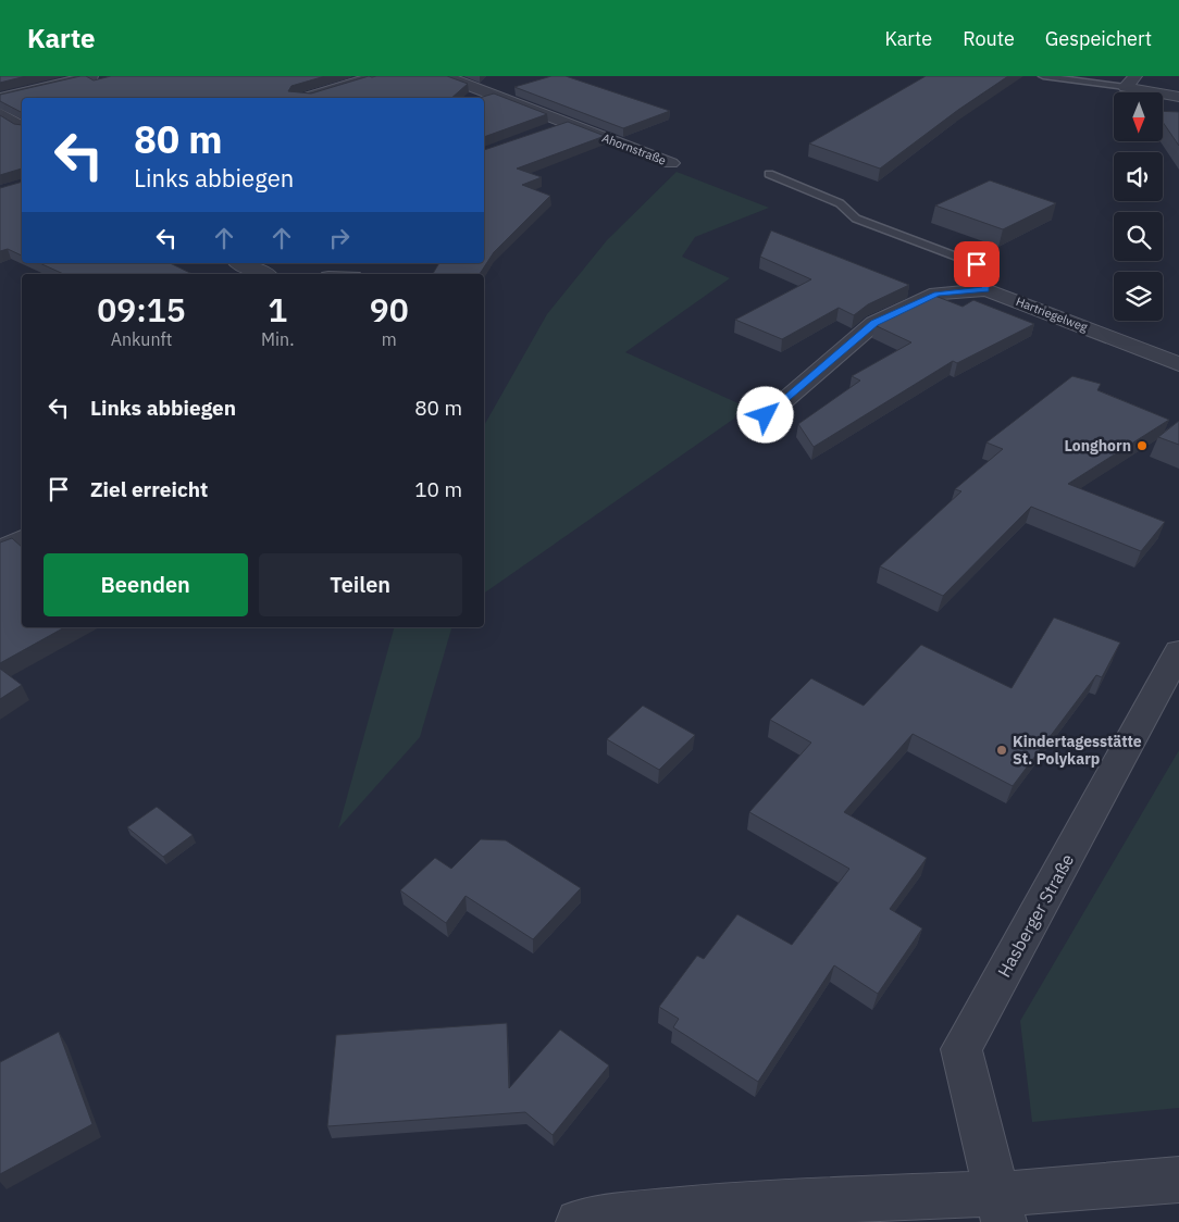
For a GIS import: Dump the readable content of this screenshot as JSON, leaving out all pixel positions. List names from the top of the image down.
{
  "streets": {
    "street": ["Ahornstraße", "Hartriegelweg", "Hasberger Straße"]
  },
  "places": ["Longhorn", "Kindertagesstätte St. Polykarp"],
  "north": "bottom",
  "page": {
    "header": "Karte",
    "nav": ["Karte", "Route", "Gespeichert"],
    "turn": ["80 m", "Links abbiegen"],
    "eta": [
      "09:15",
      "Ankunft",
      "1",
      "Min.",
      "90",
      "m"
    ],
    "list": [
      {
        "name": "Links abbiegen",
        "value": "80 m"
      },
      {
        "name": "Ziel erreicht",
        "value": "10 m"
      }
    ],
    "buttons": ["Beenden", "Teilen"]
  }
}
